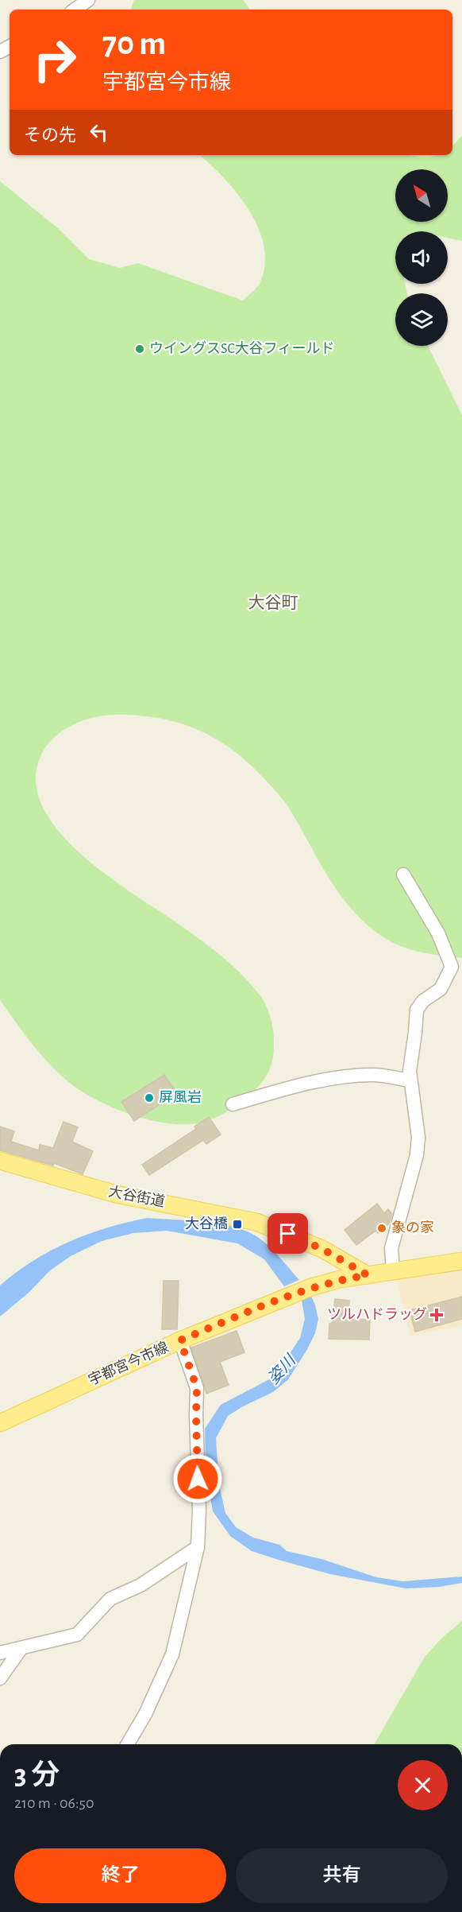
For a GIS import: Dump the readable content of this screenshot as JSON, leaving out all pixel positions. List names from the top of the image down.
{
  "streets": {
    "main road": ["大谷街道", "宇都宮今市線"]
  },
  "crossings": [
    ["大谷街道", "宇都宮今市線"]
  ],
  "districts": ["大谷町"],
  "water": ["姿川"],
  "places": {
    "other": ["ウイングスSC大谷フィールド", "屏風岩", "象の家"],
    "transit": ["大谷橋"],
    "health": ["ツルハドラッグ"]
  },
  "north": "top left",
  "page": {
    "turn": ["70 m", "宇都宮今市線"],
    "then": "その先",
    "heading": ["3 分", "210 m · 06:50"],
    "buttons": ["終了", "共有"]
  }
}
